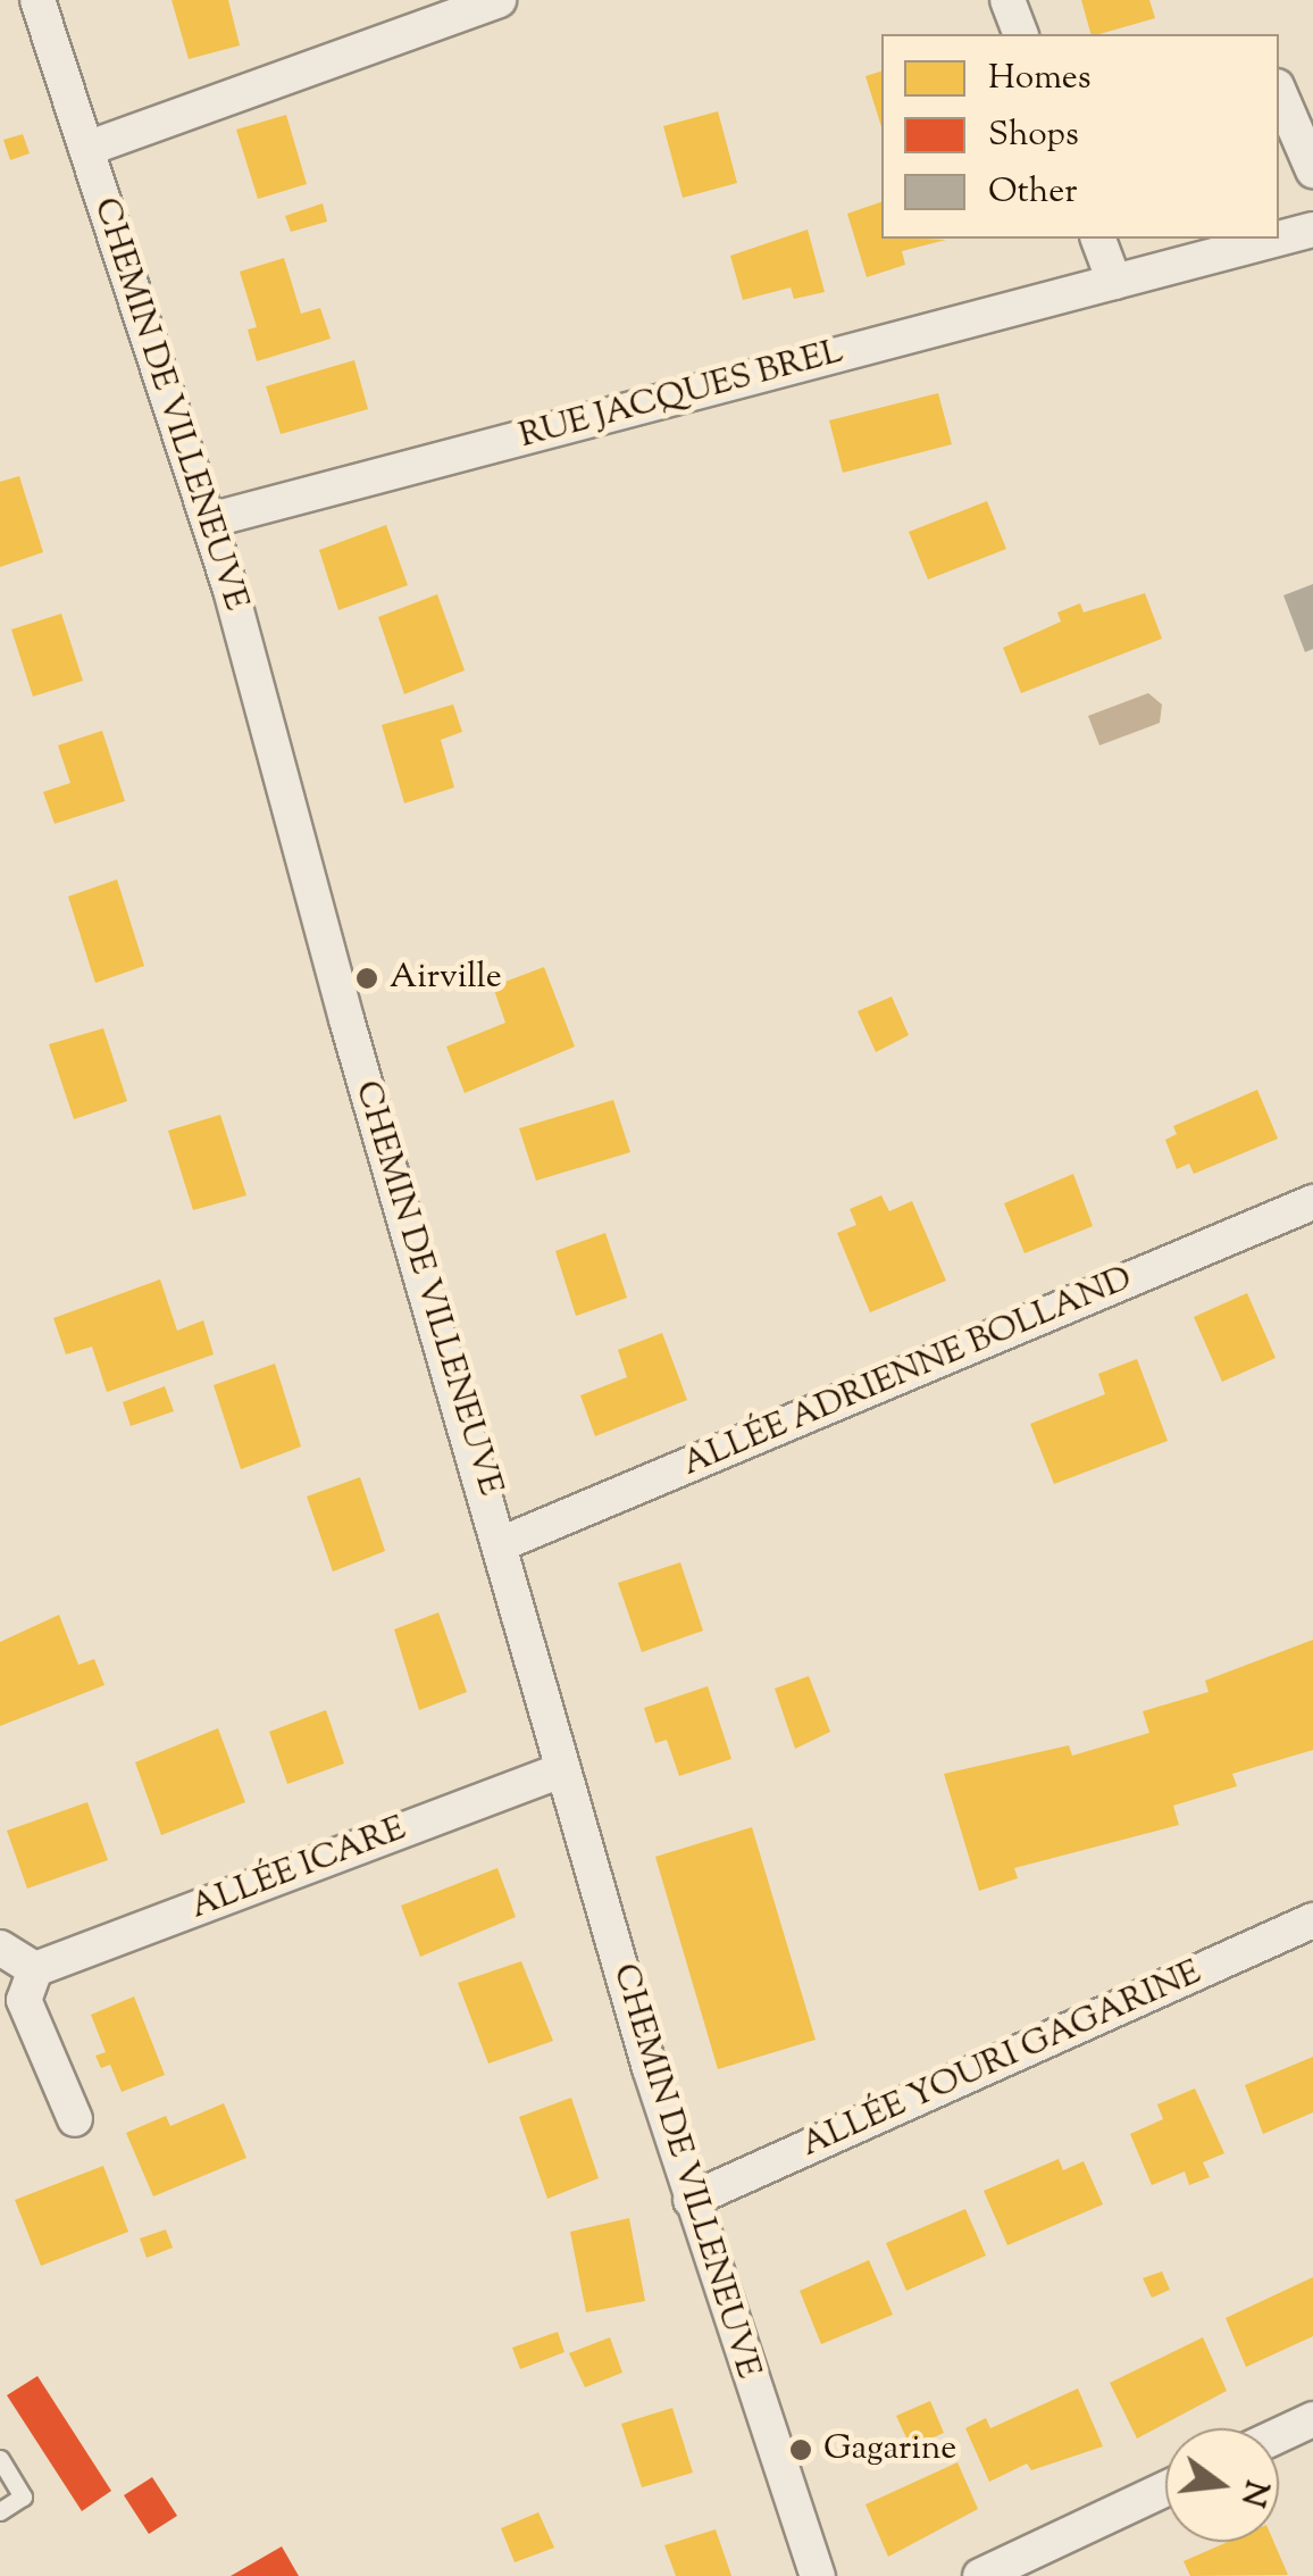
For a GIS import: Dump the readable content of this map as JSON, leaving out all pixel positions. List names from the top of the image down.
{
  "streets": {
    "street": [
      "RUE JACQUES BREL",
      "CHEMIN DE VILLENEUVE",
      "ALLÉE ADRIENNE BOLLAND",
      "ALLÉE ICARE",
      "ALLÉE YOURI GAGARINE"
    ]
  },
  "crossings": [
    ["RUE JACQUES BREL", "CHEMIN DE VILLENEUVE"],
    ["CHEMIN DE VILLENEUVE", "ALLÉE ADRIENNE BOLLAND"],
    ["CHEMIN DE VILLENEUVE", "ALLÉE ICARE"],
    ["CHEMIN DE VILLENEUVE", "ALLÉE YOURI GAGARINE"]
  ],
  "places": ["Airville", "Gagarine"],
  "legend": ["Homes", "Shops", "Other"],
  "north": "right"
}
